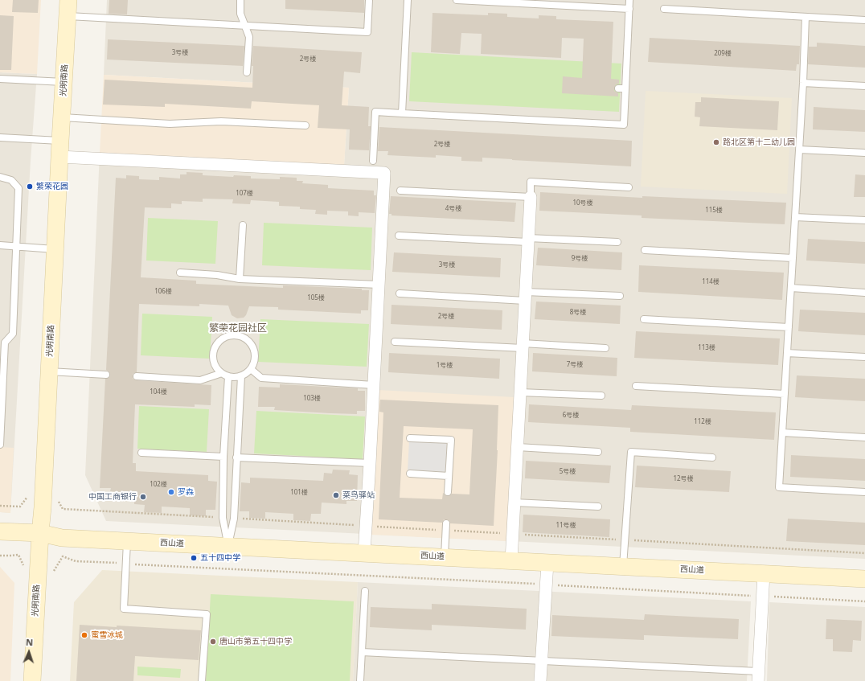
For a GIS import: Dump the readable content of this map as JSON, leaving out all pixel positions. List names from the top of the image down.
{
  "streets": {
    "street": ["光明南路", "西山道"]
  },
  "crossings": [
    ["光明南路", "西山道"]
  ],
  "districts": ["繁荣花园社区"],
  "places": [
    "路北区第十二幼儿园",
    "繁荣花园",
    "罗森",
    "菜鸟驿站",
    "中国工商银行",
    "五十四中学",
    "蜜雪冰城",
    "唐山市第五十四中学"
  ],
  "house_numbers": [
    "3号楼",
    "209楼",
    "2号楼",
    "2号楼",
    "107楼",
    "10号楼",
    "4号楼",
    "115楼",
    "9号楼",
    "3号楼",
    "114楼",
    "106楼",
    "105楼",
    "8号楼",
    "2号楼",
    "113楼",
    "7号楼",
    "1号楼",
    "104楼",
    "103楼",
    "6号楼",
    "112楼",
    "5号楼",
    "12号楼",
    "102楼",
    "101楼",
    "11号楼"
  ],
  "north": "top"
}
